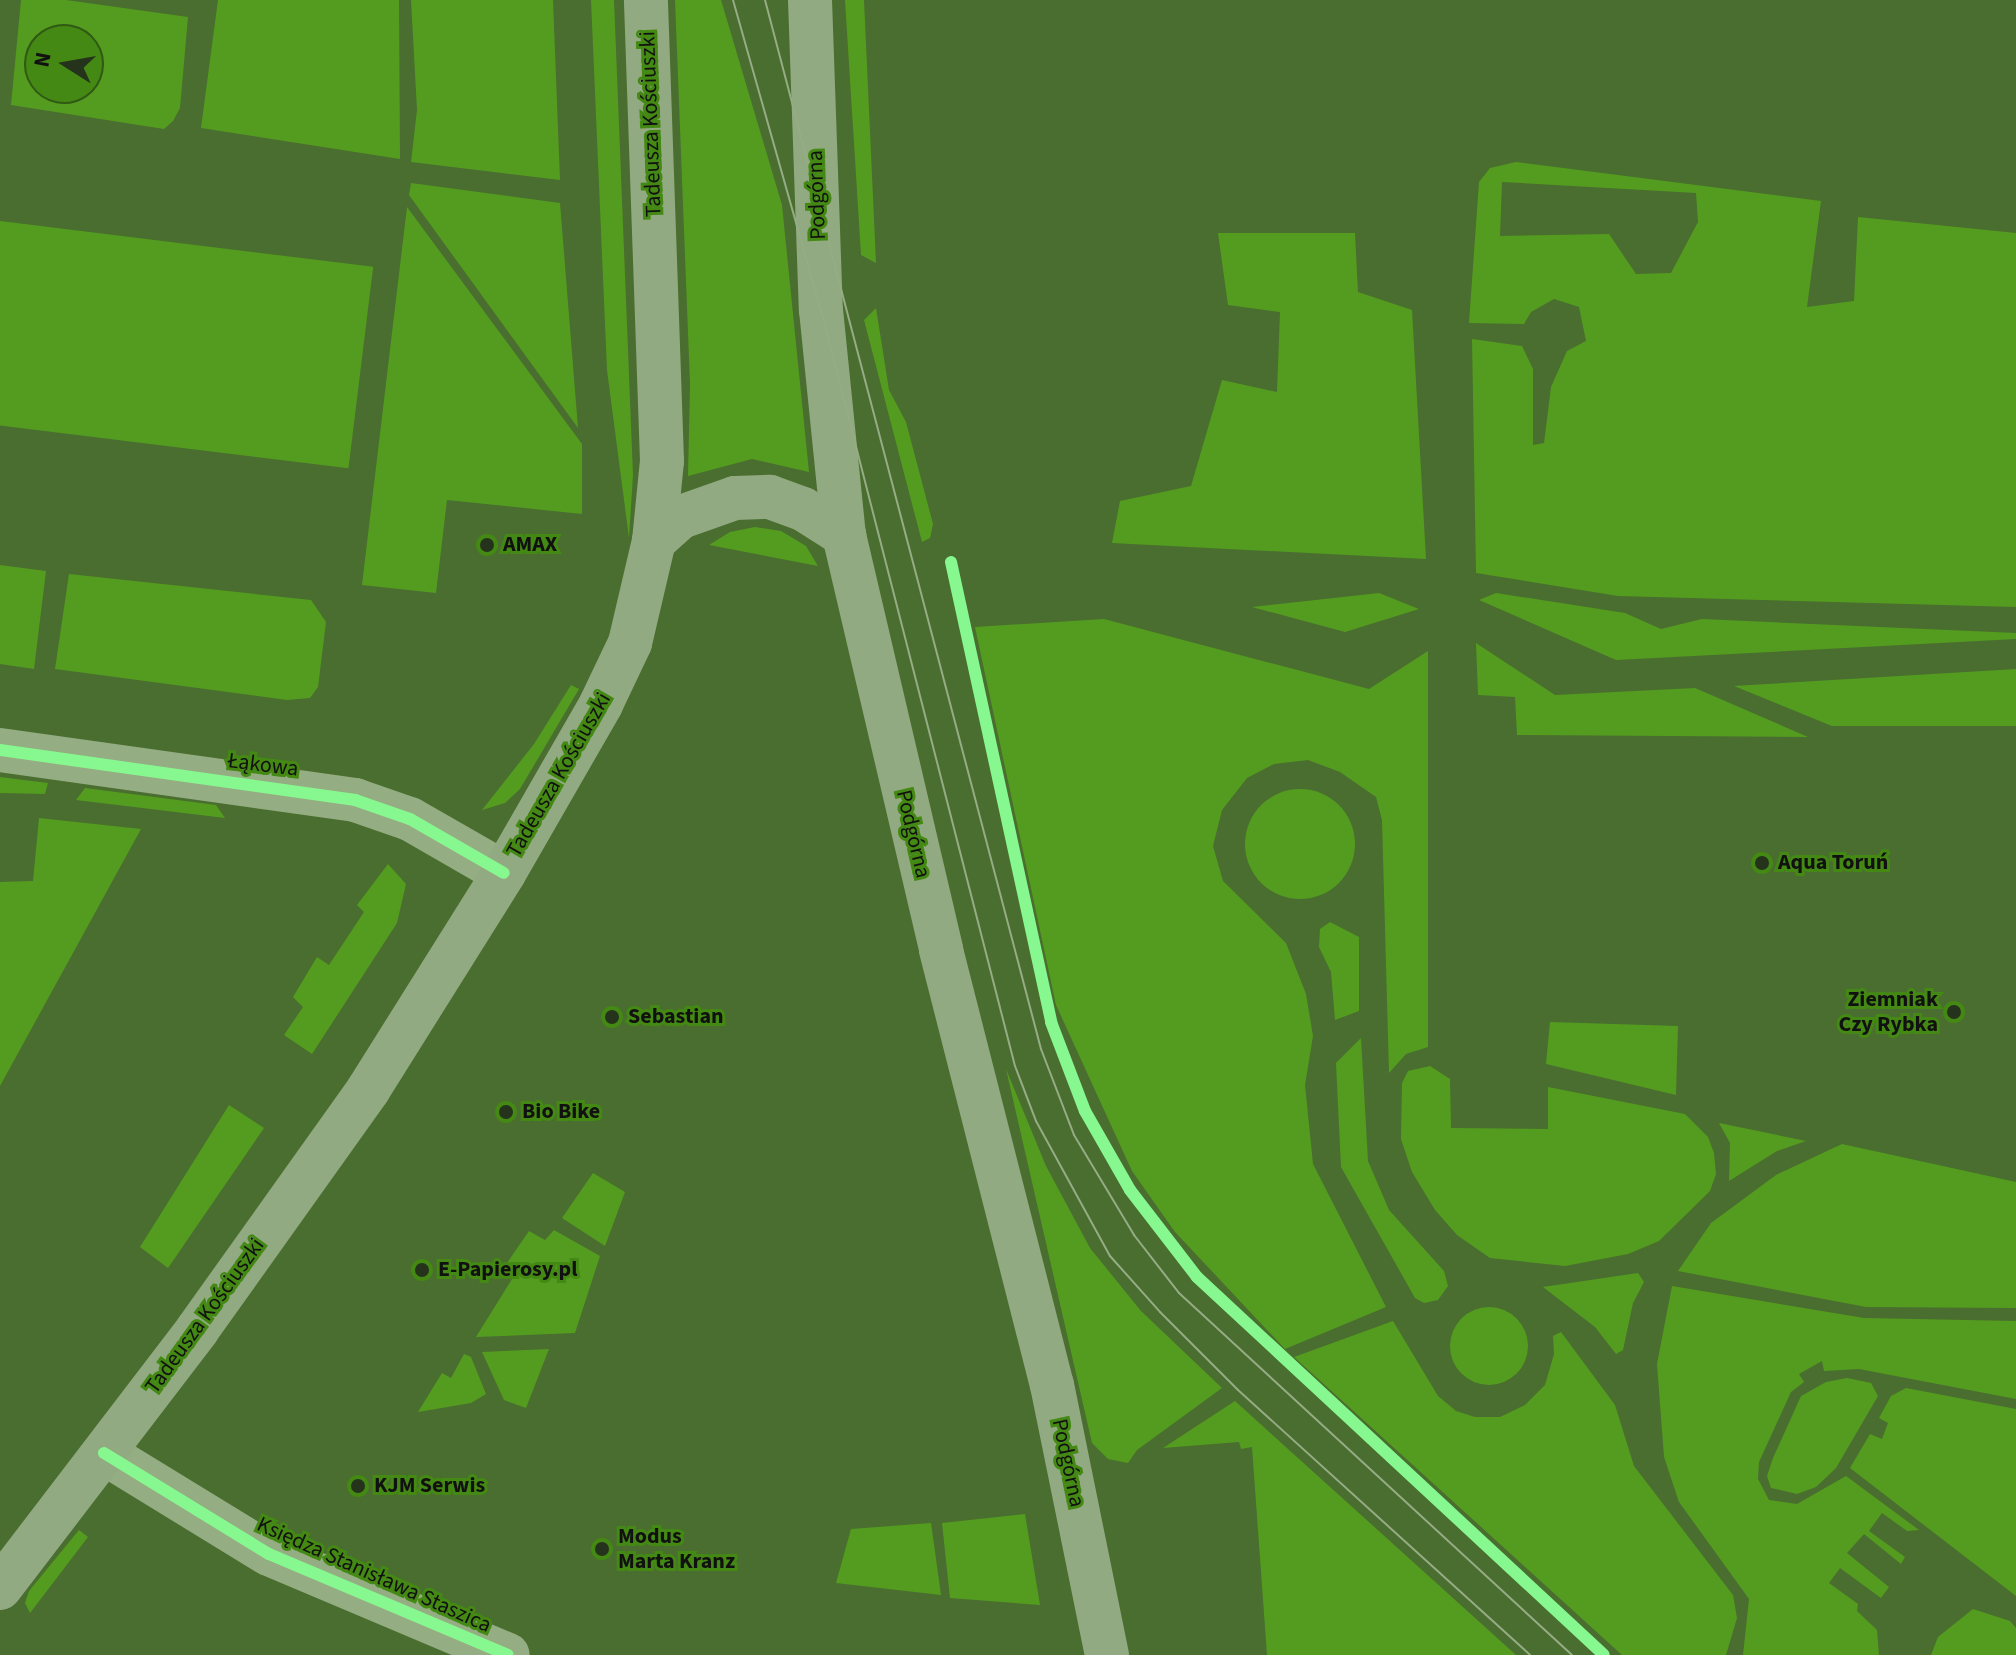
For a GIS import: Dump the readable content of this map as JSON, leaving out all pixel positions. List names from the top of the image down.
{
  "streets": {
    "main road": ["Tadeusza Kościuszki", "Podgórna"],
    "street": ["Łąkowa", "Księdza Stanisława Staszica"]
  },
  "crossings": [
    ["Tadeusza Kościuszki", "Łąkowa"],
    ["Tadeusza Kościuszki", "Księdza Stanisława Staszica"]
  ],
  "places": [
    "AMAX",
    "Aqua Toruń",
    "Ziemniak Czy Rybka",
    "Sebastian",
    "Bio Bike",
    "E-Papierosy.pl",
    "KJM Serwis",
    "Modus Marta Kranz"
  ],
  "north": "left"
}
